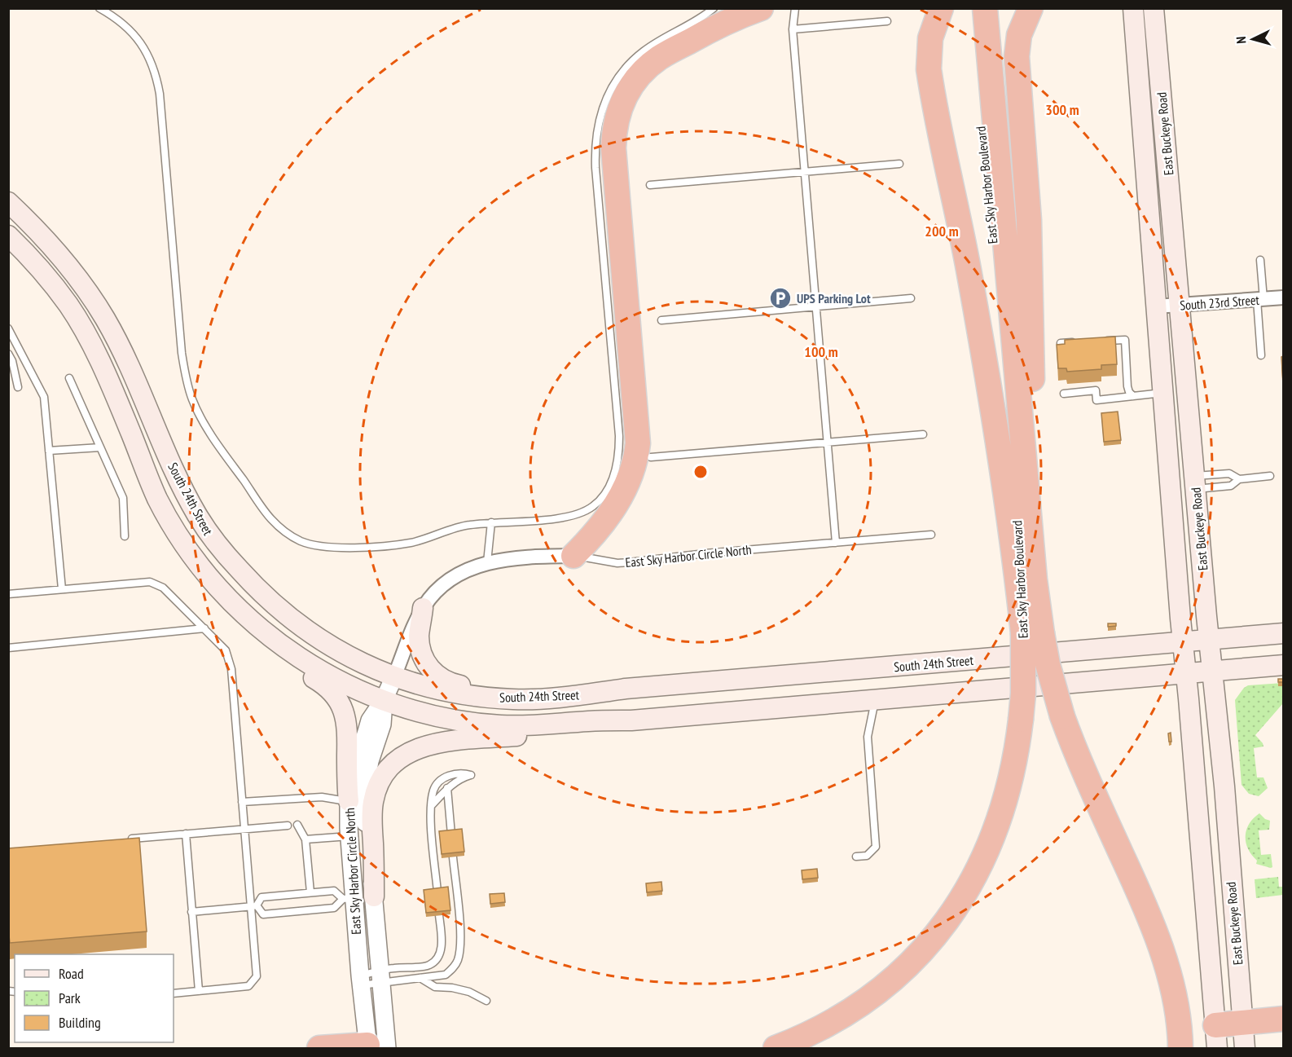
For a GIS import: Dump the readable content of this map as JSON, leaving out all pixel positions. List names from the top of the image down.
{
  "streets": {
    "highway": ["East Sky Harbor Boulevard"],
    "main road": ["East Buckeye Road", "South 24th Street"],
    "street": ["South 23rd Street", "East Sky Harbor Circle North"]
  },
  "crossings": [
    ["East Buckeye Road", "South 23rd Street"],
    ["East Buckeye Road", "South 24th Street"],
    ["South 24th Street", "East Sky Harbor Circle North"]
  ],
  "places": {
    "parking": ["UPS Parking Lot"]
  },
  "legend": ["Road", "Park", "Building"],
  "north": "left",
  "rings": ["300 m", "200 m", "100 m"]
}
